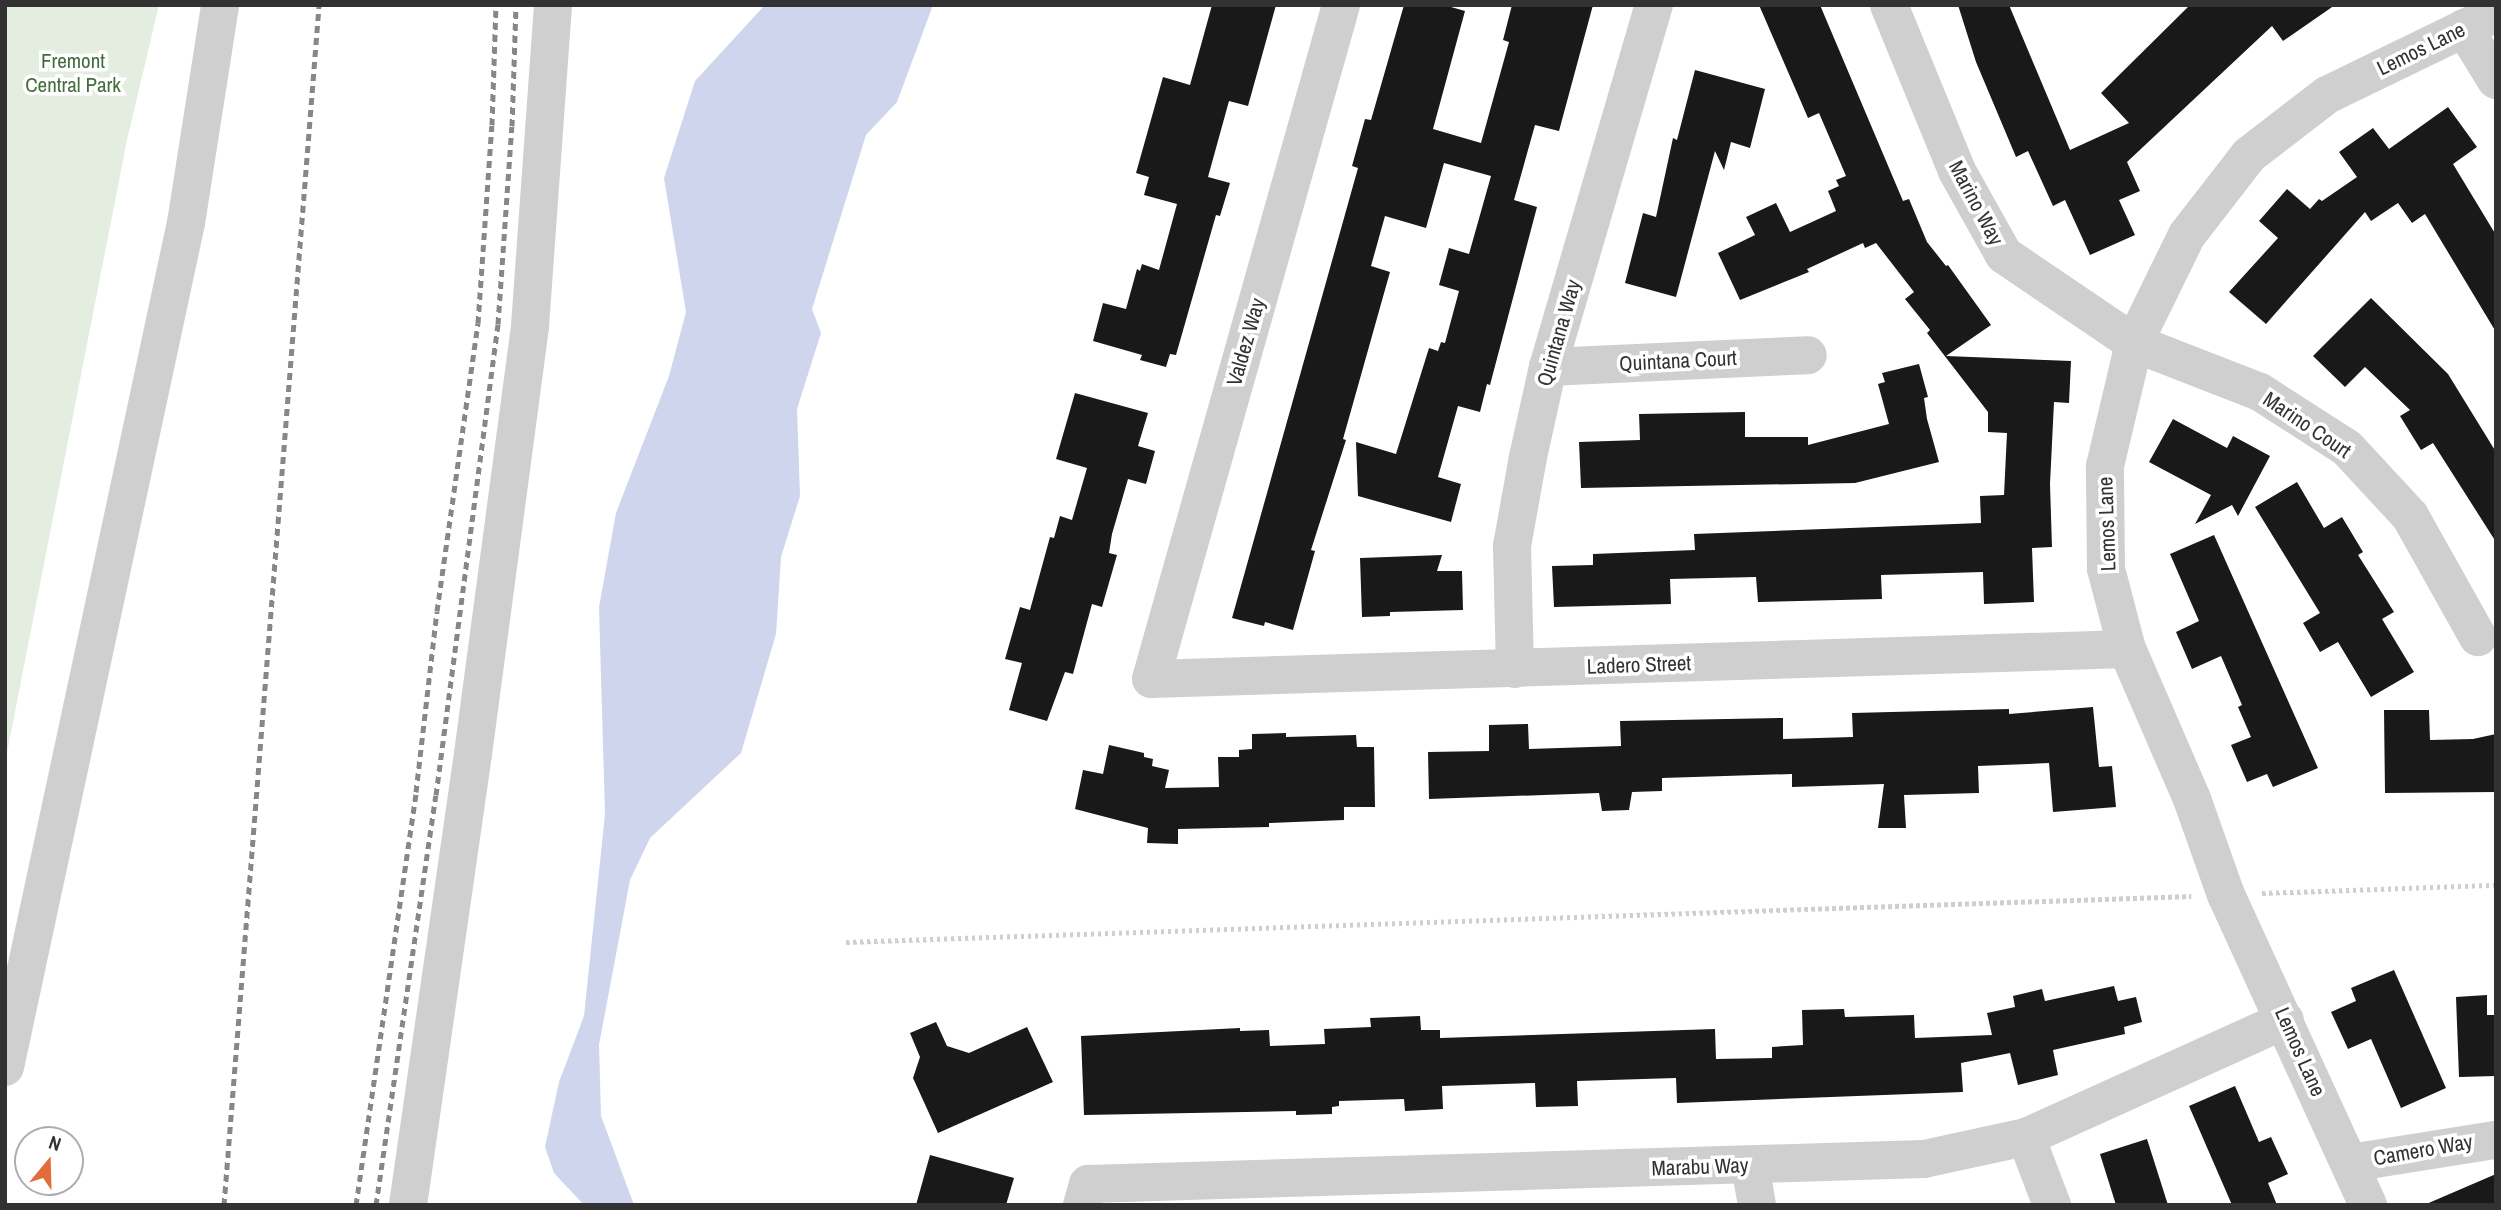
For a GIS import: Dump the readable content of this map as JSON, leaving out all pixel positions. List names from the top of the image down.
{
  "streets": {
    "street": [
      "Lemos Lane",
      "Marino Way",
      "Quintana Way",
      "Valdez Way",
      "Quintana Court",
      "Marino Court",
      "Ladero Street",
      "Camero Way",
      "Marabu Way"
    ]
  },
  "crossings": [
    ["Lemos Lane", "Marino Way"],
    ["Lemos Lane", "Marino Court"],
    ["Lemos Lane", "Ladero Street"],
    ["Lemos Lane", "Camero Way"],
    ["Lemos Lane", "Marabu Way"],
    ["Marino Way", "Marino Court"],
    ["Quintana Way", "Quintana Court"],
    ["Quintana Way", "Ladero Street"],
    ["Valdez Way", "Ladero Street"]
  ],
  "parks": ["Fremont Central Park"],
  "north": "top"
}
